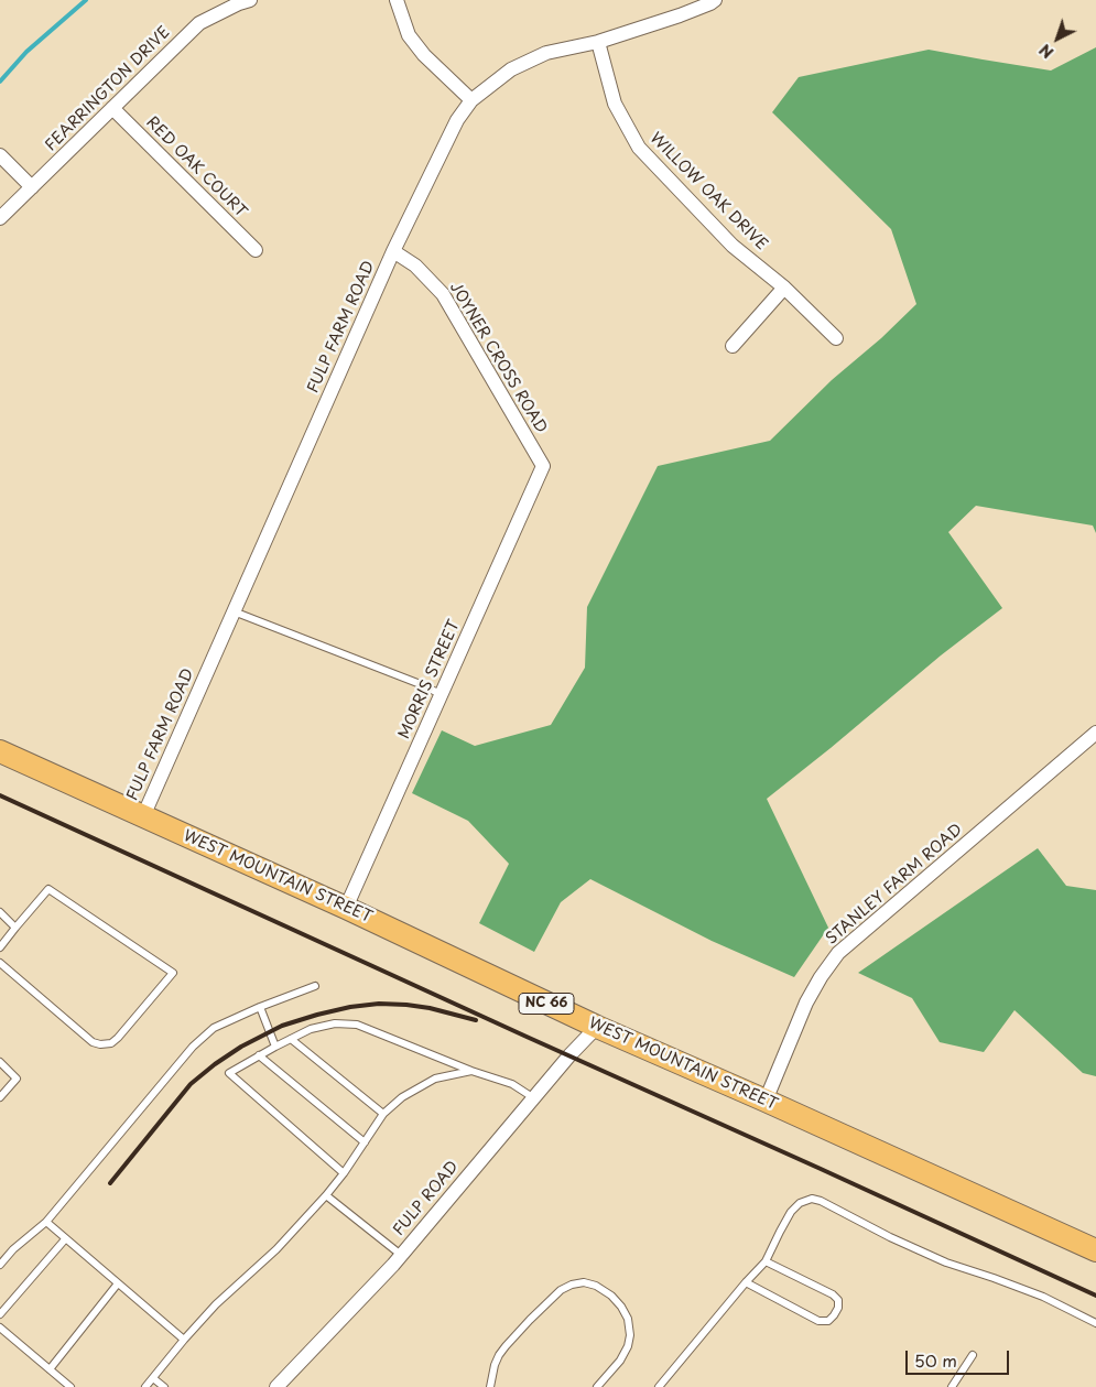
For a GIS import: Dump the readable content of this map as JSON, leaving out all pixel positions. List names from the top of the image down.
{
  "streets": {
    "main road": ["WEST MOUNTAIN STREET", "NC 66"],
    "street": [
      "FEARRINGTON DRIVE",
      "RED OAK COURT",
      "WILLOW OAK DRIVE",
      "FULP FARM ROAD",
      "JOYNER CROSS ROAD",
      "MORRIS STREET",
      "STANLEY FARM ROAD",
      "FULP ROAD"
    ]
  },
  "crossings": [
    ["FEARRINGTON DRIVE", "RED OAK COURT"],
    ["WILLOW OAK DRIVE", "FULP FARM ROAD"],
    ["FULP FARM ROAD", "JOYNER CROSS ROAD"],
    ["FULP FARM ROAD", "WEST MOUNTAIN STREET"],
    ["JOYNER CROSS ROAD", "MORRIS STREET"],
    ["MORRIS STREET", "WEST MOUNTAIN STREET"],
    ["WEST MOUNTAIN STREET", "STANLEY FARM ROAD"],
    ["WEST MOUNTAIN STREET", "FULP ROAD"]
  ],
  "scale_bar": "50 m",
  "north": "bottom left"
}
